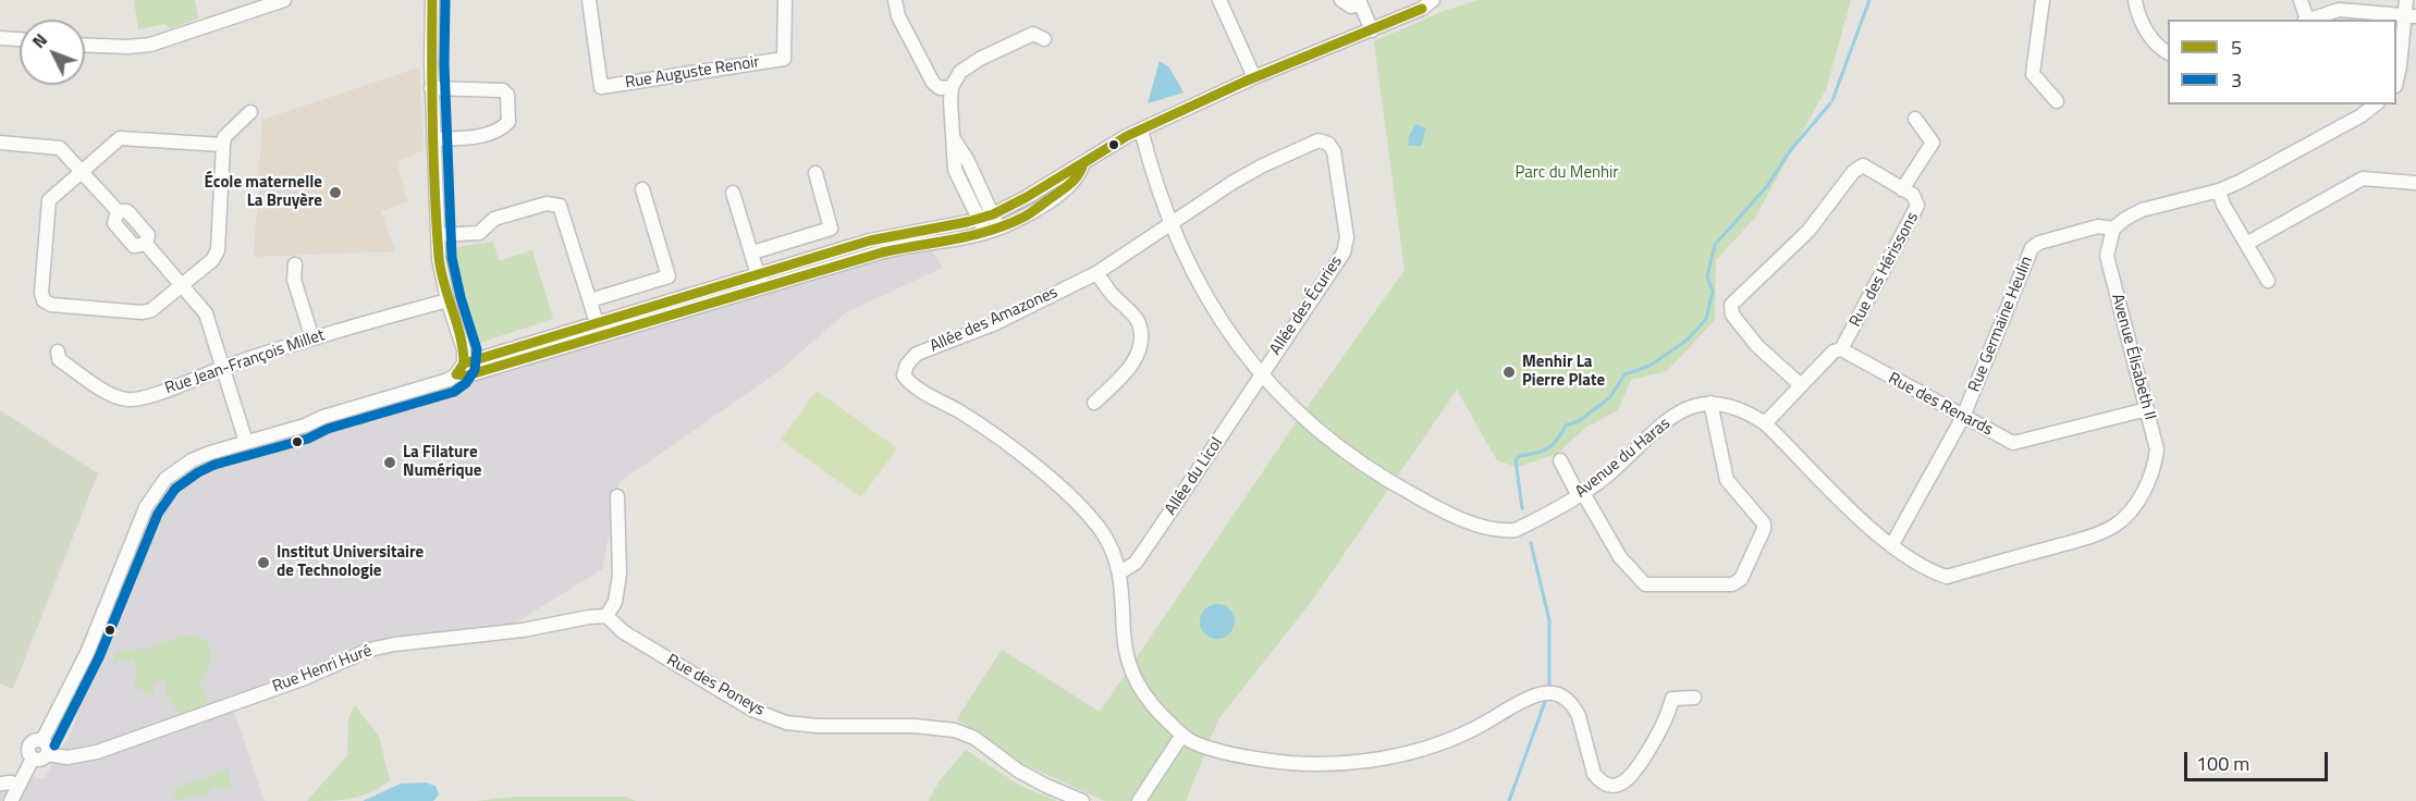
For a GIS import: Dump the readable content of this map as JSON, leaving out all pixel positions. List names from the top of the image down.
{
  "streets": {
    "street": [
      "Rue Auguste Renoir",
      "Rue des Hérissons",
      "Allée des Écuries",
      "Allée des Amazones",
      "Rue Germaine Heulin",
      "Avenue Élisabeth II",
      "Rue Jean-François Millet",
      "Rue des Renards",
      "Avenue du Haras",
      "Allée du Licol",
      "Rue Henri Huré",
      "Rue des Poneys"
    ]
  },
  "crossings": [
    ["Rue des Hérissons", "Rue des Renards"],
    ["Allée des Écuries", "Allée des Amazones"],
    ["Allée des Écuries", "Avenue du Haras"],
    ["Allée des Écuries", "Allée du Licol"],
    ["Allée des Amazones", "Avenue du Haras"],
    ["Allée des Amazones", "Allée du Licol"],
    ["Rue Germaine Heulin", "Avenue Élisabeth II"],
    ["Rue Germaine Heulin", "Rue des Renards"],
    ["Avenue Élisabeth II", "Rue des Renards"],
    ["Avenue du Haras", "Allée du Licol"],
    ["Rue Henri Huré", "Rue des Poneys"]
  ],
  "parks": ["Parc du Menhir"],
  "places": [
    "École maternelle La Bruyère",
    "Menhir La Pierre Plate",
    "La Filature Numérique",
    "Institut Universitaire de Technologie"
  ],
  "lines": ["transit line 5", "transit line 3"],
  "legend": ["5", "3"],
  "scale_bar": "100 m",
  "north": "top left"
}
